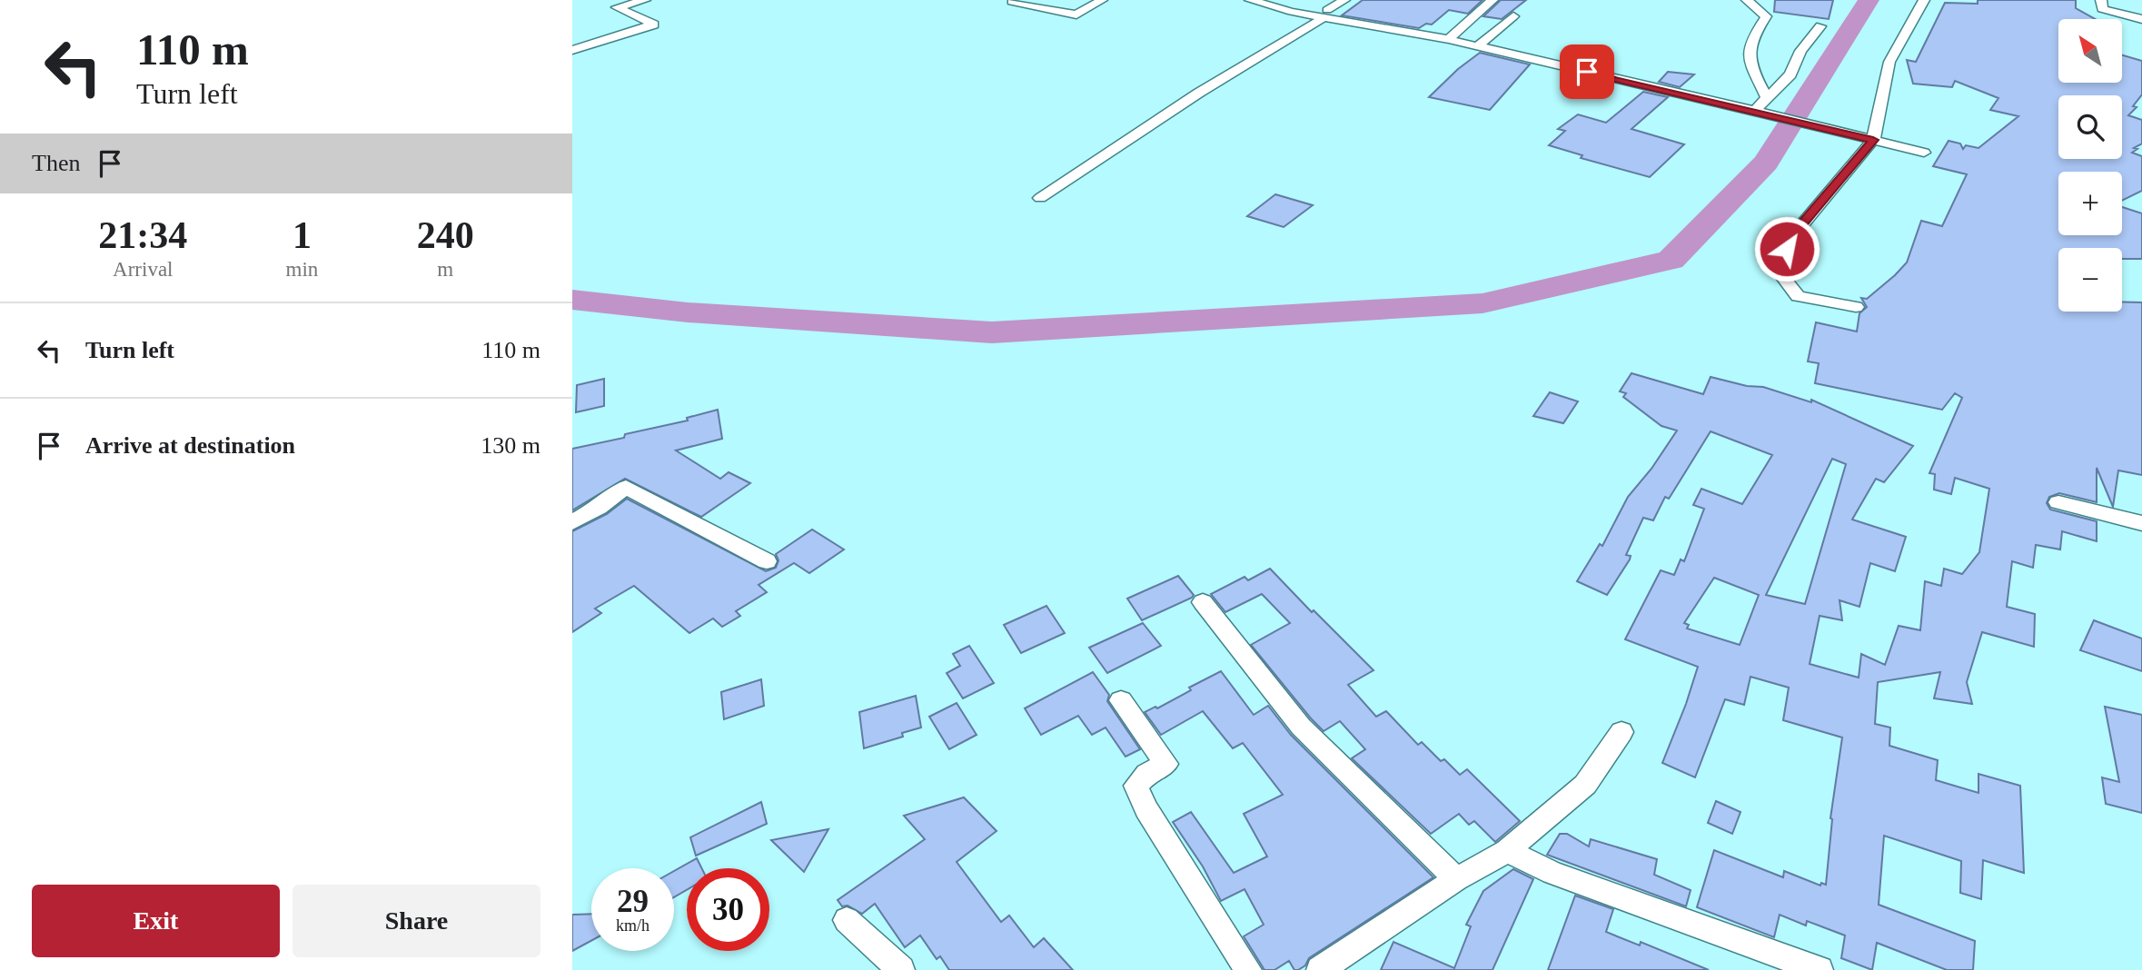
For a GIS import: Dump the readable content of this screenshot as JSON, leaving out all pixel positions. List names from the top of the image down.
{
  "north": "top left",
  "page": {
    "turn": ["110 m", "Turn left"],
    "map_buttons": ["+", "−"],
    "then": "Then",
    "eta": [
      "21:34",
      "Arrival",
      "1",
      "min",
      "240",
      "m"
    ],
    "list": [
      {
        "name": "Turn left",
        "value": "110 m"
      },
      {
        "name": "Arrive at destination",
        "value": "130 m"
      }
    ],
    "speed": "29 km/h",
    "limit": "30",
    "buttons": ["Exit", "Share"]
  }
}
